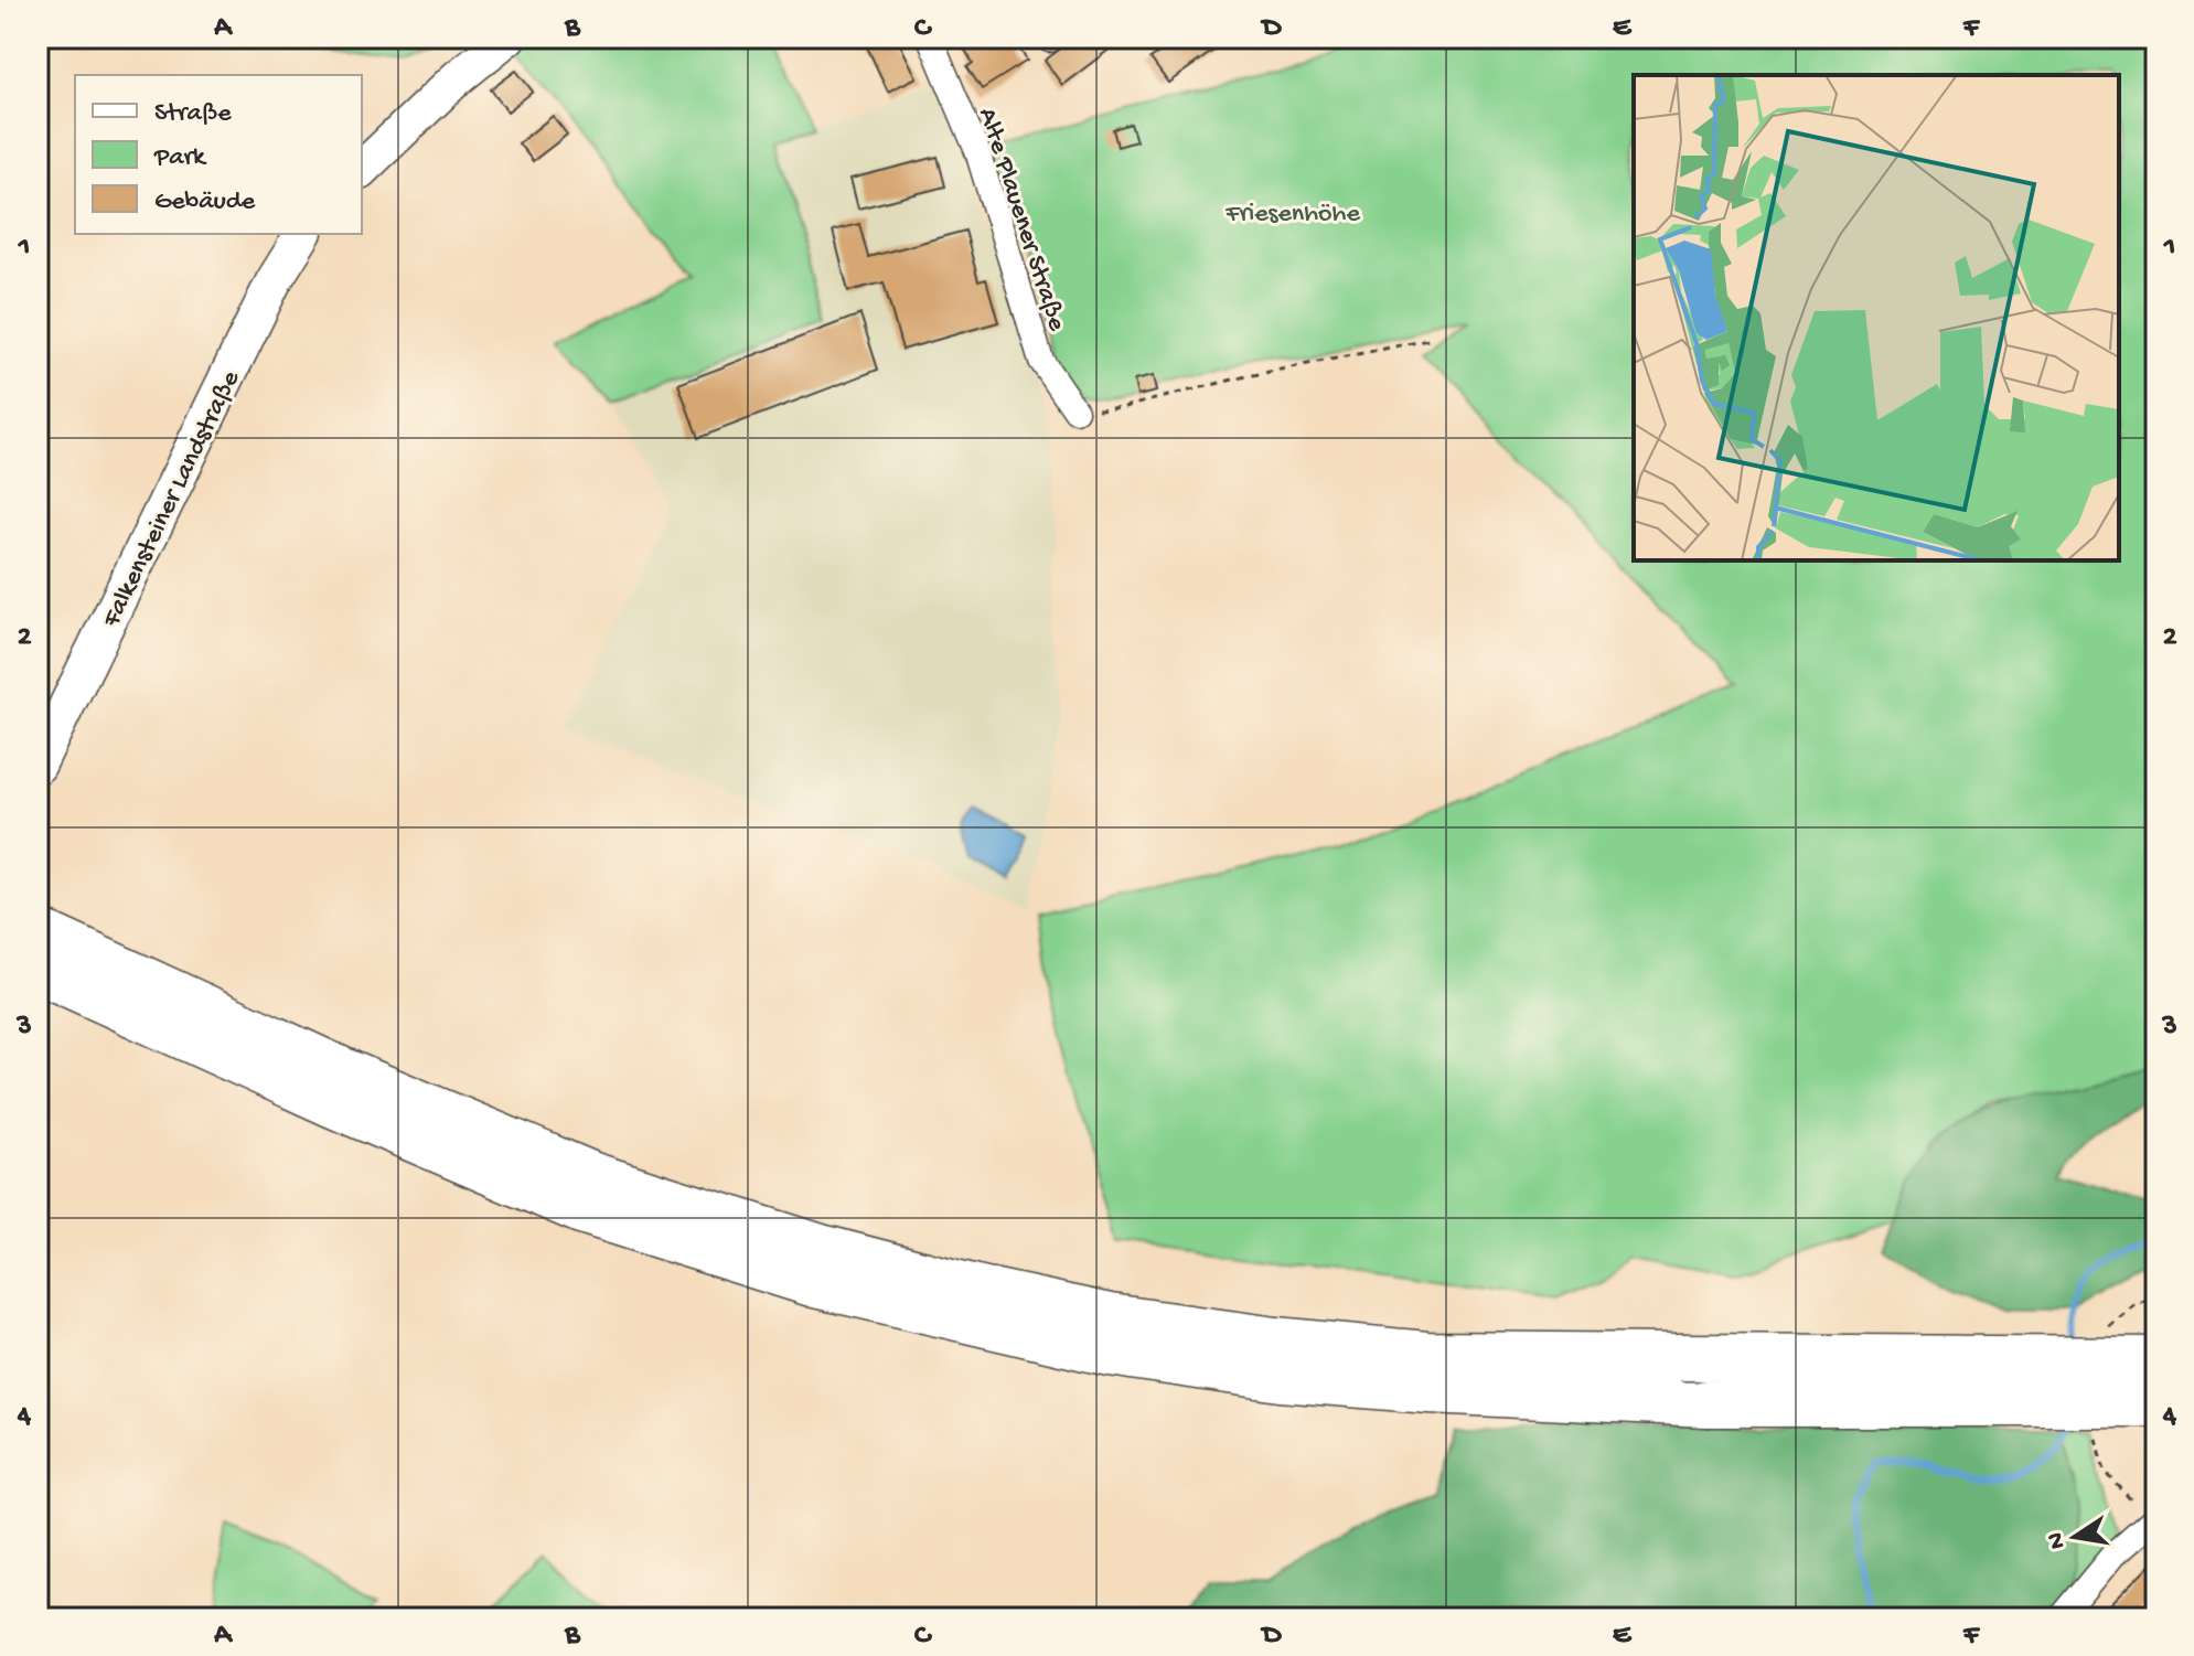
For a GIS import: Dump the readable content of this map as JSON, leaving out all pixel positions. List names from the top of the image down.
{
  "streets": {
    "main road": ["Falkensteiner Landstraße"],
    "street": ["Alte Plauener Straße"]
  },
  "parks": ["Friesenhöhe"],
  "legend": ["Straße", "Park", "Gebäude"],
  "north": "left",
  "grid": {
    "columns": [
      "A",
      "B",
      "C",
      "D",
      "E",
      "F"
    ],
    "rows": [
      "1",
      "2",
      "3",
      "4"
    ]
  }
}
